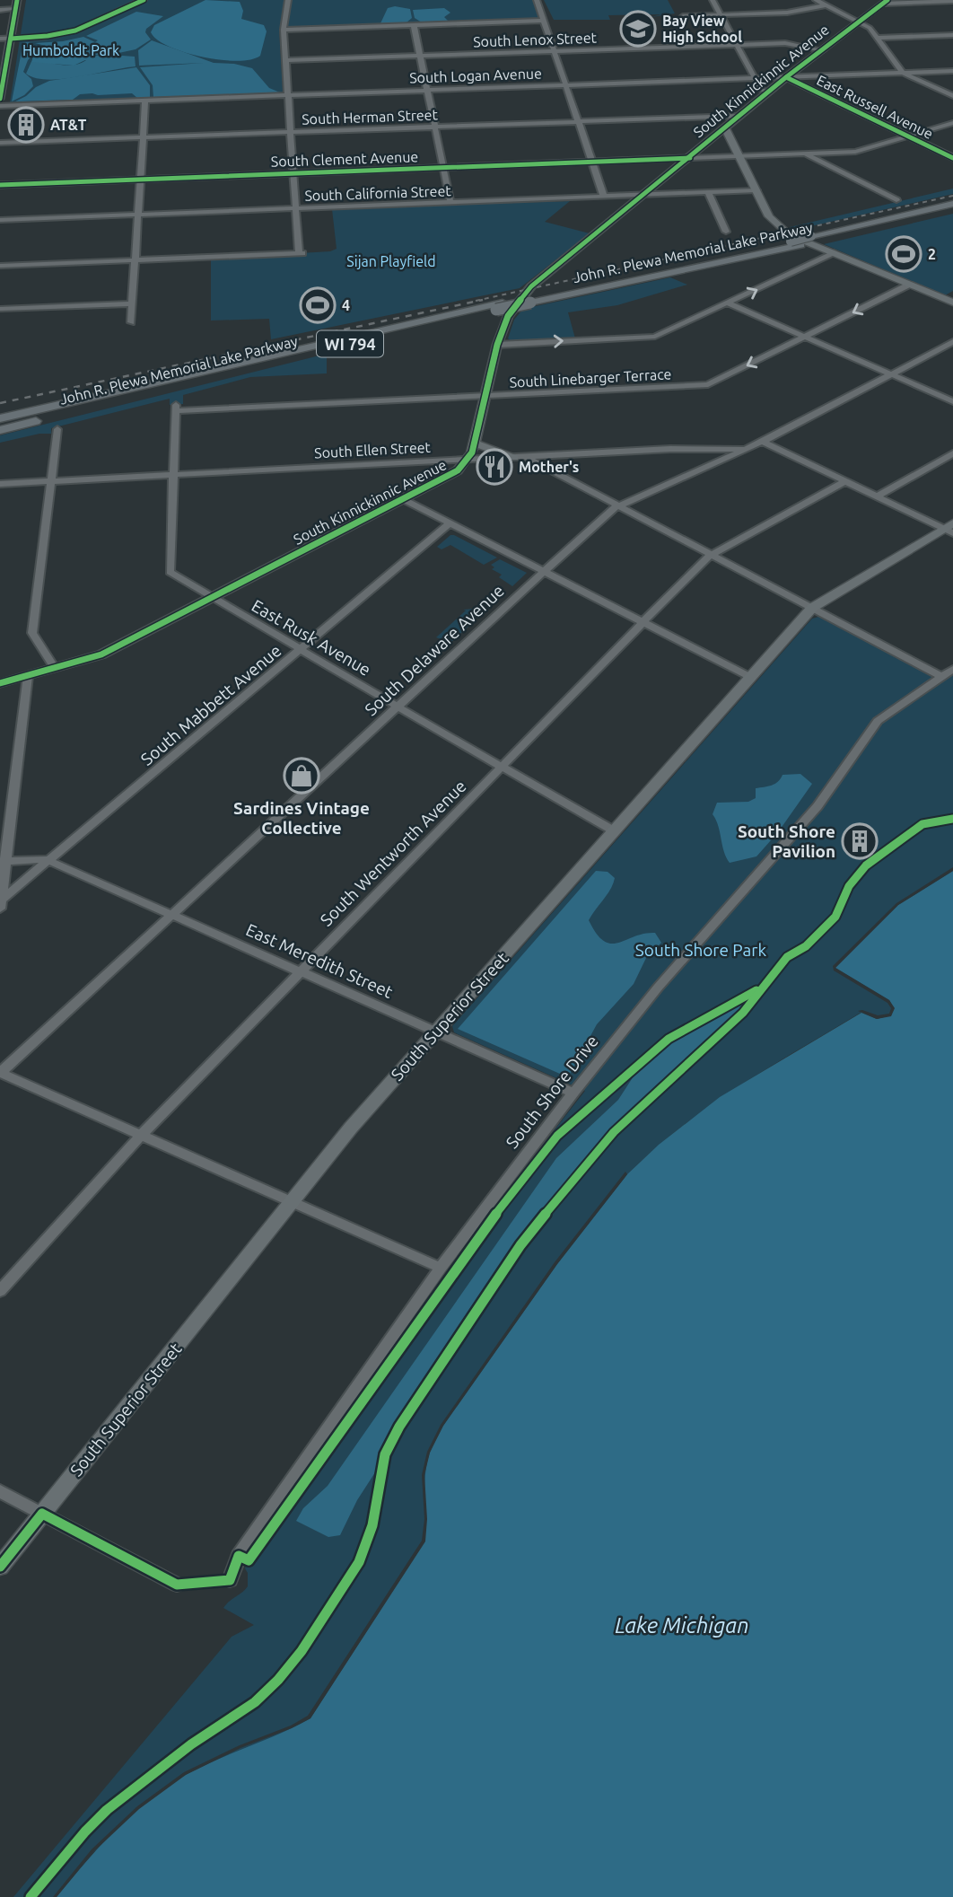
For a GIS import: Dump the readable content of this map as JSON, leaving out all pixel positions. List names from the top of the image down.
{
  "streets": {
    "main road": [
      "South Kinnickinnic Avenue",
      "East Russell Avenue",
      "South Clement Avenue",
      "John R. Plewa Memorial Lake Parkway",
      "WI 794",
      "South Superior Street"
    ],
    "street": [
      "South Lenox Street",
      "South Logan Avenue",
      "South Herman Street",
      "South California Street",
      "South Linebarger Terrace",
      "South Ellen Street",
      "East Rusk Avenue",
      "South Delaware Avenue",
      "South Mabbett Avenue",
      "South Wentworth Avenue",
      "East Meredith Street",
      "South Shore Drive"
    ]
  },
  "crossings": [
    ["South Lenox Street", "South Kinnickinnic Avenue"],
    ["South Logan Avenue", "South Kinnickinnic Avenue"],
    ["South Logan Avenue", "East Russell Avenue"],
    ["South Kinnickinnic Avenue", "East Russell Avenue"],
    ["South Kinnickinnic Avenue", "South Herman Street"],
    ["South Kinnickinnic Avenue", "South Clement Avenue"],
    ["South Kinnickinnic Avenue", "South California Street"],
    ["South Kinnickinnic Avenue", "South Linebarger Terrace"],
    ["South Kinnickinnic Avenue", "South Ellen Street"],
    ["South Kinnickinnic Avenue", "East Rusk Avenue"],
    ["East Russell Avenue", "South Clement Avenue"],
    ["South Linebarger Terrace", "East Rusk Avenue"],
    ["South Ellen Street", "East Rusk Avenue"],
    ["South Ellen Street", "South Delaware Avenue"],
    ["East Rusk Avenue", "South Delaware Avenue"],
    ["East Rusk Avenue", "South Mabbett Avenue"],
    ["East Rusk Avenue", "South Wentworth Avenue"],
    ["East Rusk Avenue", "South Superior Street"],
    ["South Delaware Avenue", "East Meredith Street"],
    ["South Mabbett Avenue", "East Meredith Street"],
    ["South Wentworth Avenue", "East Meredith Street"],
    ["East Meredith Street", "South Superior Street"],
    ["East Meredith Street", "South Shore Drive"]
  ],
  "water": ["Lake Michigan"],
  "parks": ["Humboldt Park", "Sijan Playfield", "South Shore Park"],
  "places": {
    "school or university": ["Bay View High School"],
    "building": ["AT&T", "South Shore Pavilion"],
    "sports": ["2", "4"],
    "restaurant": ["Mother's"],
    "shop": ["Sardines Vintage Collective"]
  }
}
